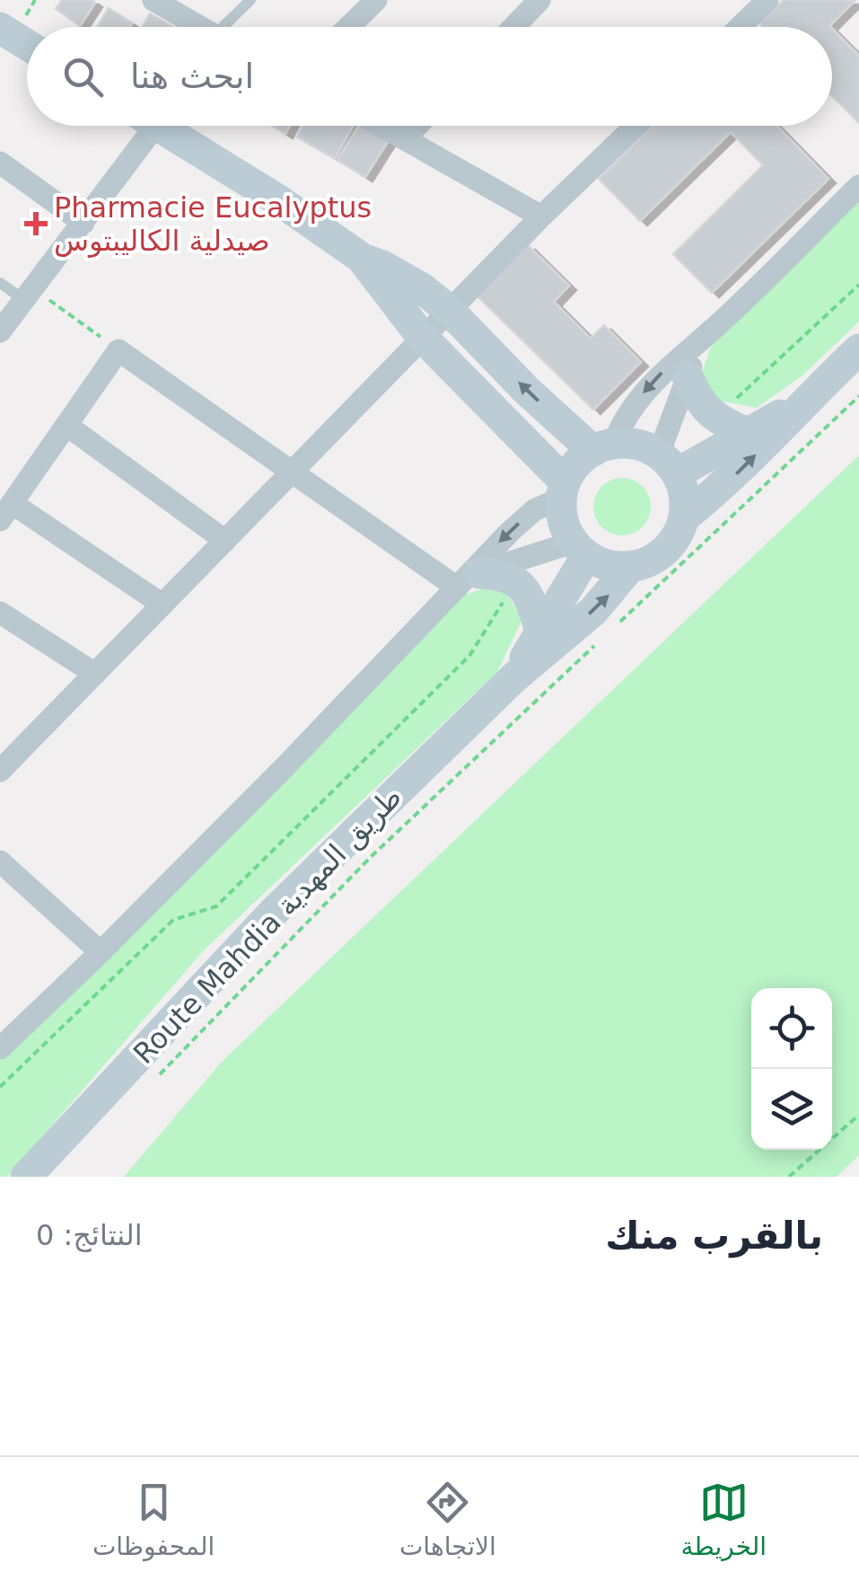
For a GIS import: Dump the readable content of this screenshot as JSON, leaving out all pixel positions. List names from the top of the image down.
{
  "streets": {
    "street": ["Route Mahdia طريق المهدية"]
  },
  "places": {
    "health": ["Pharmacie Eucalyptus صيدلية الكاليبتوس"]
  },
  "page": {
    "search": "ابحث هنا",
    "heading": ["بالقرب منك", "النتائج: 0"],
    "nav": ["الخريطة", "الاتجاهات", "المحفوظات"]
  }
}
